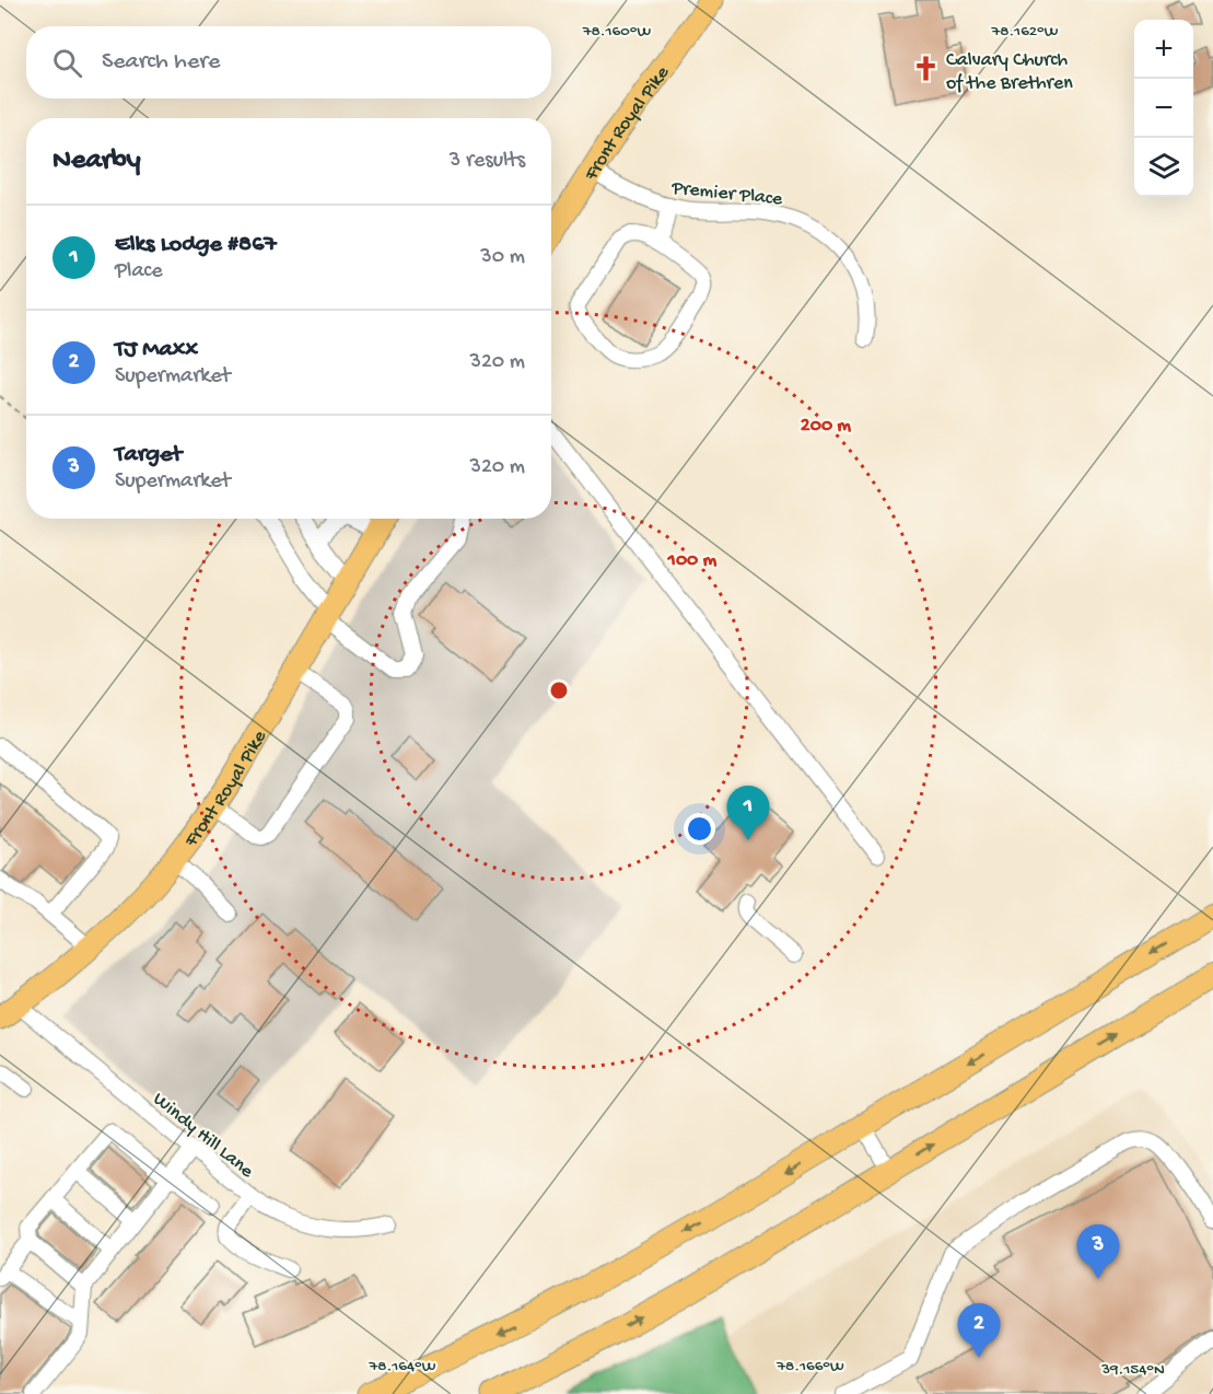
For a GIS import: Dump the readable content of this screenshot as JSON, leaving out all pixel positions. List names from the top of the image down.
{
  "streets": {
    "highway": ["Front Royal Pike"],
    "street": ["Premier Place", "Windy Hill Lane"]
  },
  "crossings": [
    ["Front Royal Pike", "Premier Place"],
    ["Front Royal Pike", "Windy Hill Lane"]
  ],
  "places": {
    "church": ["Calvary Church of the Brethren"]
  },
  "page": {
    "map_buttons": ["+", "−"],
    "search": "Search here",
    "heading": ["Nearby", "3 results"],
    "list": [
      {
        "mark": "1",
        "name": "Elks Lodge #867",
        "note": "Place",
        "value": "30 m"
      },
      {
        "mark": "2",
        "name": "TJ Maxx",
        "note": "Supermarket",
        "value": "320 m"
      },
      {
        "mark": "3",
        "name": "Target",
        "note": "Supermarket",
        "value": "320 m"
      }
    ],
    "pins": ["1", "3", "2"]
  },
  "coordinates": [
    "78.160°W",
    "78.162°W",
    "78.164°W",
    "78.166°W",
    "39.154°N"
  ],
  "rings": ["200 m", "100 m"]
}
